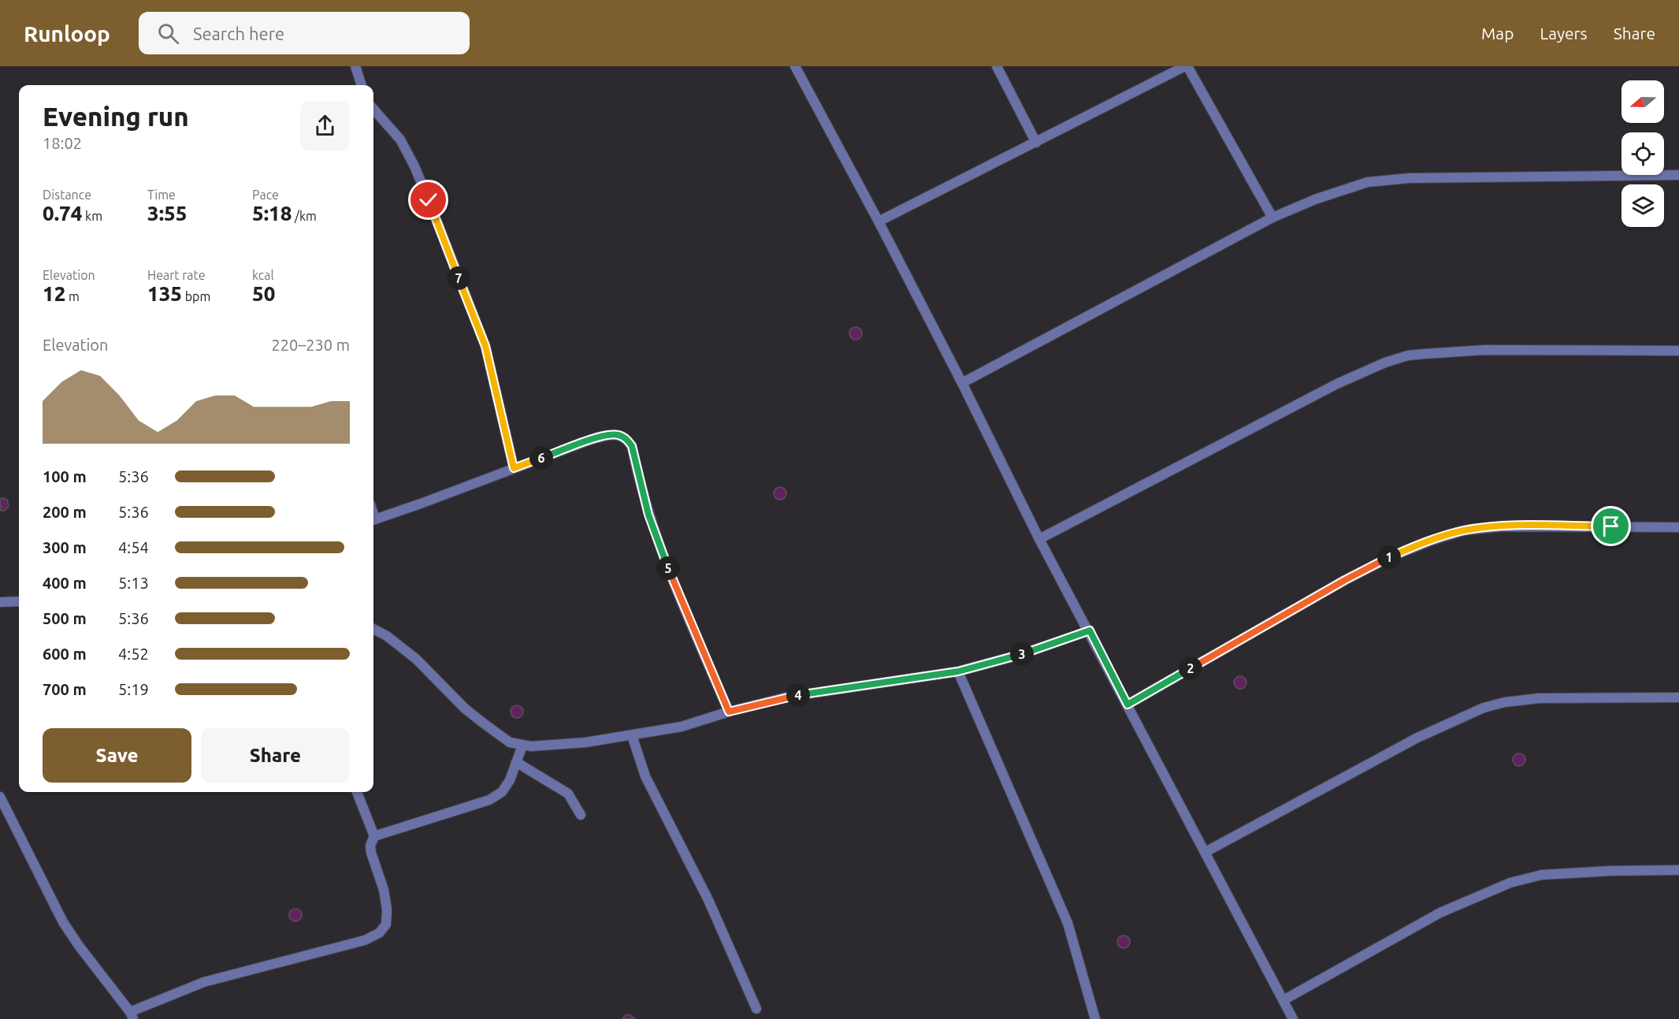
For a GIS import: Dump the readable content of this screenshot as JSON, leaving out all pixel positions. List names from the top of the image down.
{
  "north": "left",
  "page": {
    "header": "Runloop",
    "search": "Search here",
    "nav": ["Map", "Layers", "Share"],
    "heading": ["Evening run", "18:02"],
    "stats": [
      ["Distance", "0.74 km"],
      ["Time", "3:55"],
      ["Pace", "5:18 /km"],
      ["Elevation", "12 m"],
      ["Heart rate", "135 bpm"],
      ["kcal", "50"]
    ],
    "pins": [
      "7",
      "6",
      "1",
      "5",
      "3",
      "2",
      "4"
    ],
    "chart": ["Elevation", "220–230 m"],
    "list": [
      {
        "name": "100 m",
        "note": "5:36"
      },
      {
        "name": "200 m",
        "note": "5:36"
      },
      {
        "name": "300 m",
        "note": "4:54"
      },
      {
        "name": "400 m",
        "note": "5:13"
      },
      {
        "name": "500 m",
        "note": "5:36"
      },
      {
        "name": "600 m",
        "note": "4:52"
      },
      {
        "name": "700 m",
        "note": "5:19"
      }
    ],
    "buttons": ["Save", "Share"]
  }
}
